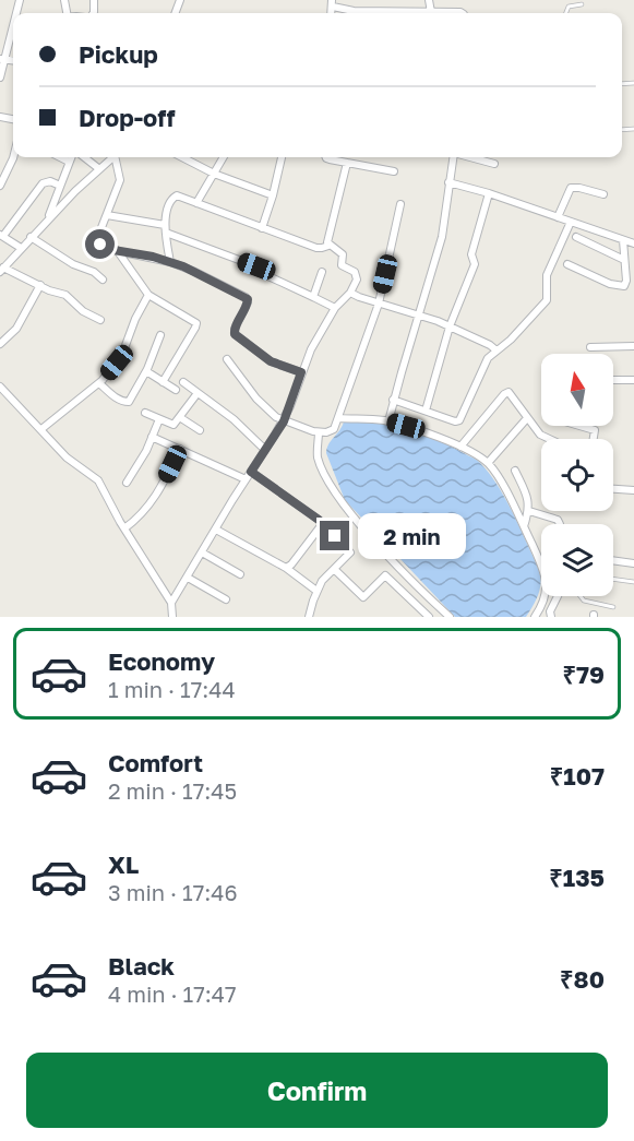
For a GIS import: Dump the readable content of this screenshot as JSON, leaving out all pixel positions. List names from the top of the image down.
{
  "north": "top",
  "page": {
    "banner": ["Pickup", "Drop-off"],
    "bubble": "2 min",
    "list": [
      {
        "name": "Economy",
        "note": "1 min · 17:44",
        "value": "₹79"
      },
      {
        "name": "Comfort",
        "note": "2 min · 17:45",
        "value": "₹107"
      },
      {
        "name": "XL",
        "note": "3 min · 17:46",
        "value": "₹135"
      },
      {
        "name": "Black",
        "note": "4 min · 17:47",
        "value": "₹80"
      }
    ],
    "buttons": "Confirm"
  }
}
